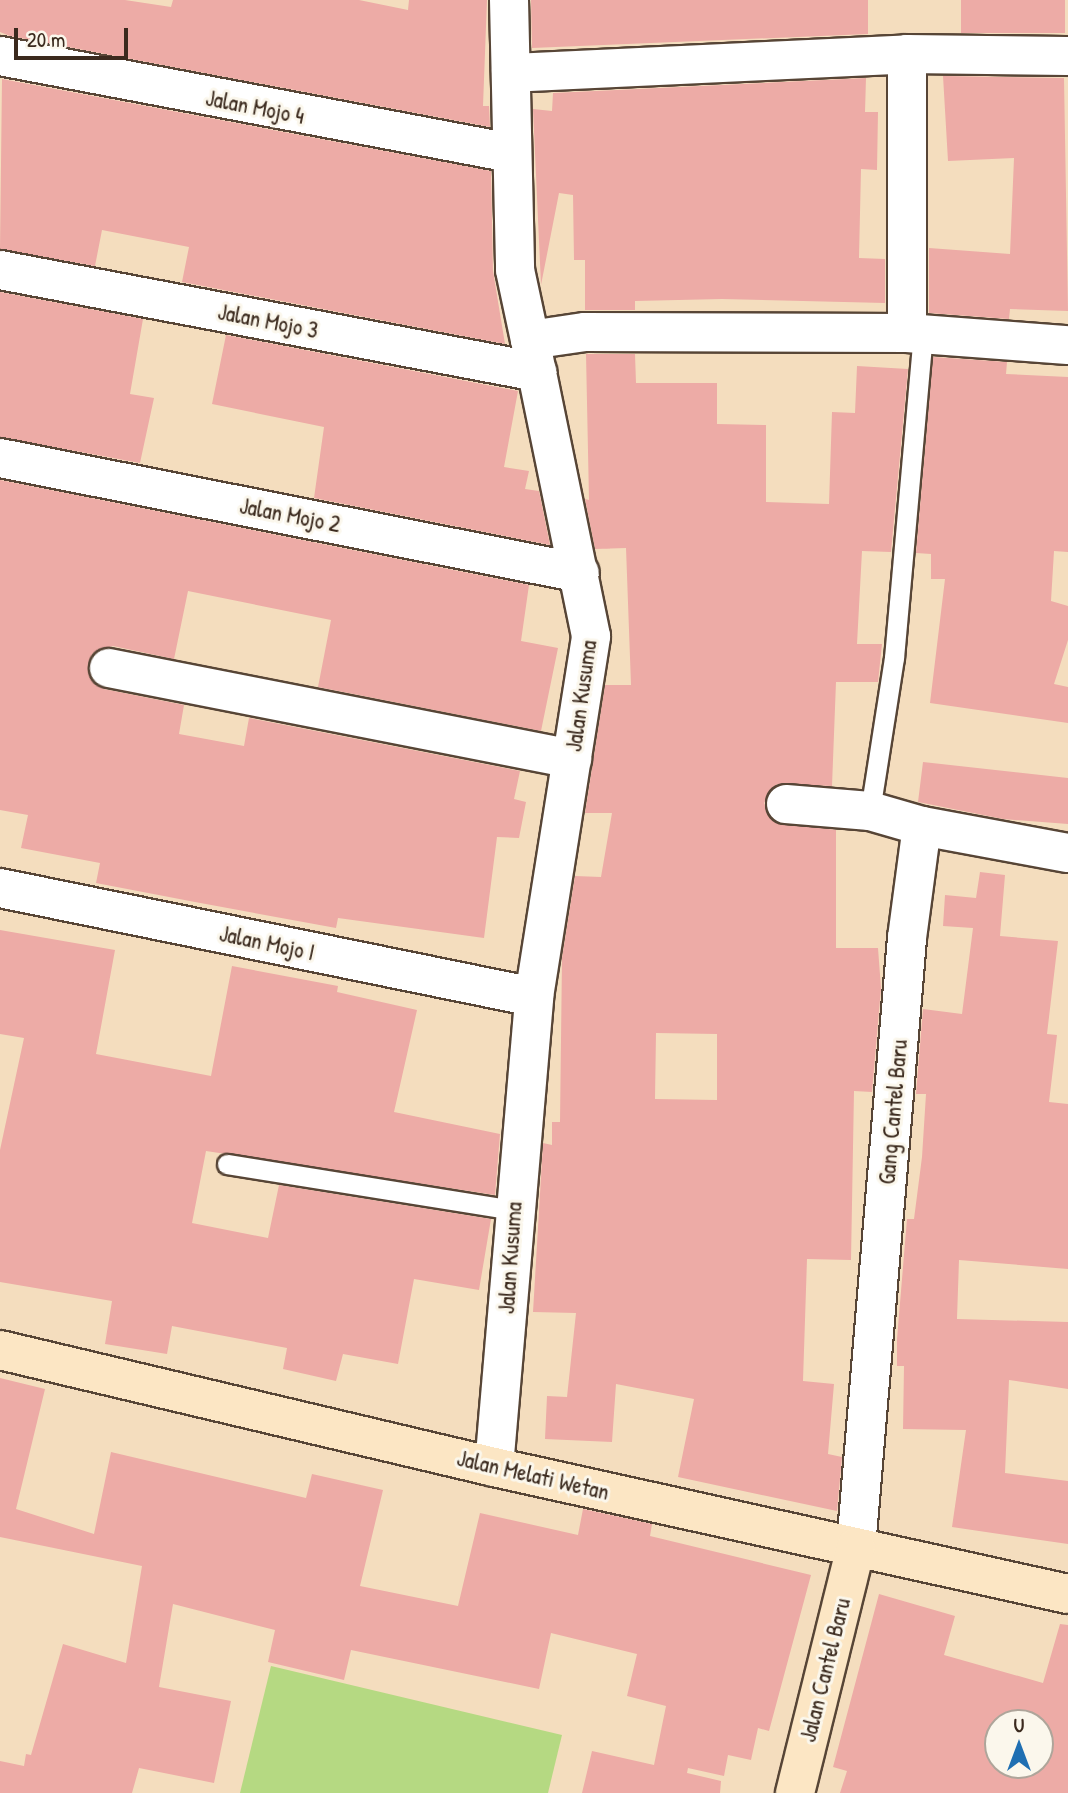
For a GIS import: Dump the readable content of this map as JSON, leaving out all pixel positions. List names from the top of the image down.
{
  "streets": {
    "street": [
      "Jalan Mojo 4",
      "Jalan Mojo 3",
      "Jalan Mojo 2",
      "Jalan Kusuma",
      "Jalan Mojo I",
      "Gang Cantel Baru",
      "Jalan Melati Wetan",
      "Jalan Cantel Baru"
    ]
  },
  "crossings": [
    ["Jalan Mojo 4", "Jalan Kusuma"],
    ["Jalan Mojo 3", "Jalan Kusuma"],
    ["Jalan Mojo 2", "Jalan Kusuma"],
    ["Jalan Kusuma", "Jalan Mojo I"],
    ["Jalan Kusuma", "Jalan Melati Wetan"],
    ["Gang Cantel Baru", "Jalan Melati Wetan"],
    ["Gang Cantel Baru", "Jalan Cantel Baru"],
    ["Jalan Melati Wetan", "Jalan Cantel Baru"]
  ],
  "scale_bar": "20 m",
  "north": "top"
}
